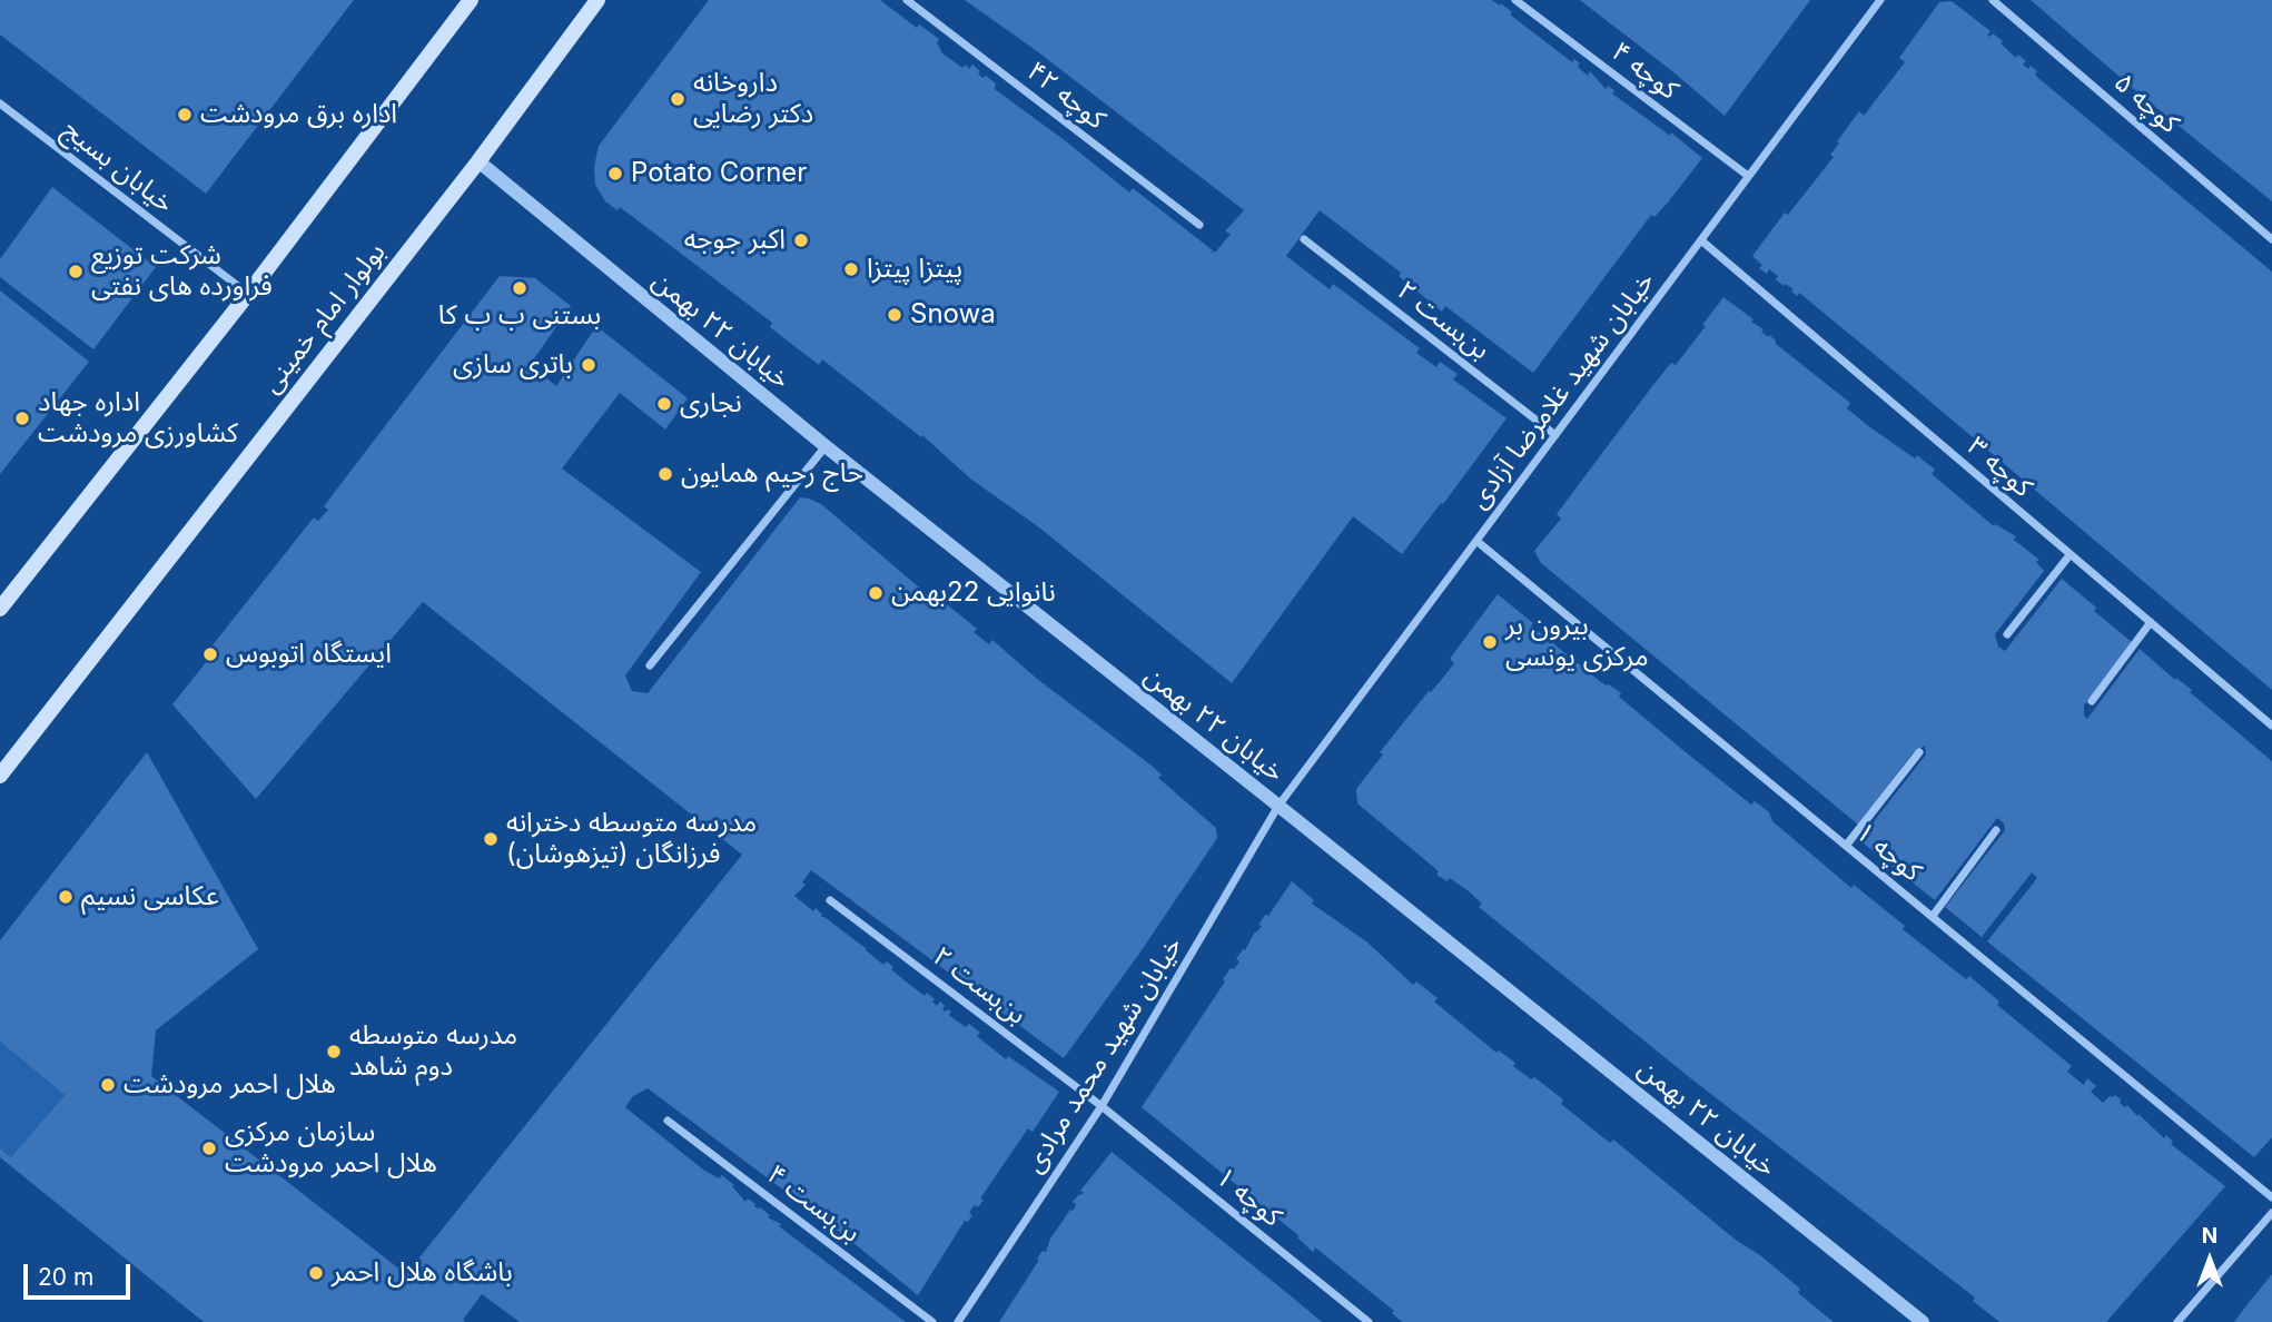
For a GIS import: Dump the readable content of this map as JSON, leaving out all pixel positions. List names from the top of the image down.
{
  "streets": {
    "main road": ["بولوار امام خمینی"],
    "street": [
      "کوچه ۴",
      "کوچه ۴۲",
      "کوچه ۵",
      "خیابان بسیج",
      "بن‌بست ۲",
      "خیابان ۲۲ بهمن",
      "خیابان شهید غلامرضا آزادی",
      "کوچه ۳",
      "کوچه ۱",
      "خیابان شهید محمد مرادی",
      "بن‌بست ۴"
    ]
  },
  "crossings": [
    ["کوچه ۴", "خیابان شهید غلامرضا آزادی"],
    ["بولوار امام خمینی", "خیابان ۲۲ بهمن"],
    ["بن‌بست ۲", "خیابان شهید غلامرضا آزادی"],
    ["بن‌بست ۲", "کوچه ۱"],
    ["بن‌بست ۲", "خیابان شهید محمد مرادی"],
    ["خیابان ۲۲ بهمن", "خیابان شهید غلامرضا آزادی"],
    ["خیابان ۲۲ بهمن", "خیابان شهید محمد مرادی"],
    ["خیابان شهید غلامرضا آزادی", "کوچه ۳"],
    ["خیابان شهید غلامرضا آزادی", "کوچه ۱"],
    ["خیابان شهید غلامرضا آزادی", "خیابان شهید محمد مرادی"],
    ["کوچه ۱", "خیابان شهید محمد مرادی"]
  ],
  "places": [
    "داروخانه دکتر رضایی",
    "اداره برق مرودشت",
    "Potato Corner",
    "اکبر جوجه",
    "پیتزا پیتزا",
    "شرکت توزیع فراورده های نفتی",
    "بستنی ب ب کا",
    "Snowa",
    "باتری سازی",
    "نجاری",
    "اداره جهاد کشاورزی مرودشت",
    "حاج رحیم همایون",
    "نانوایی 22بهمن",
    "بیرون بر مرکزی یونسی",
    "ایستگاه اتوبوس",
    "مدرسه متوسطه دخترانه فرزانگان (تیزهوشان)",
    "عکاسی نسیم",
    "مدرسه متوسطه دوم شاهد",
    "هلال احمر مرودشت",
    "سازمان مرکزی هلال احمر مرودشت",
    "باشگاه هلال احمر"
  ],
  "scale_bar": "20 m",
  "north": "top"
}
